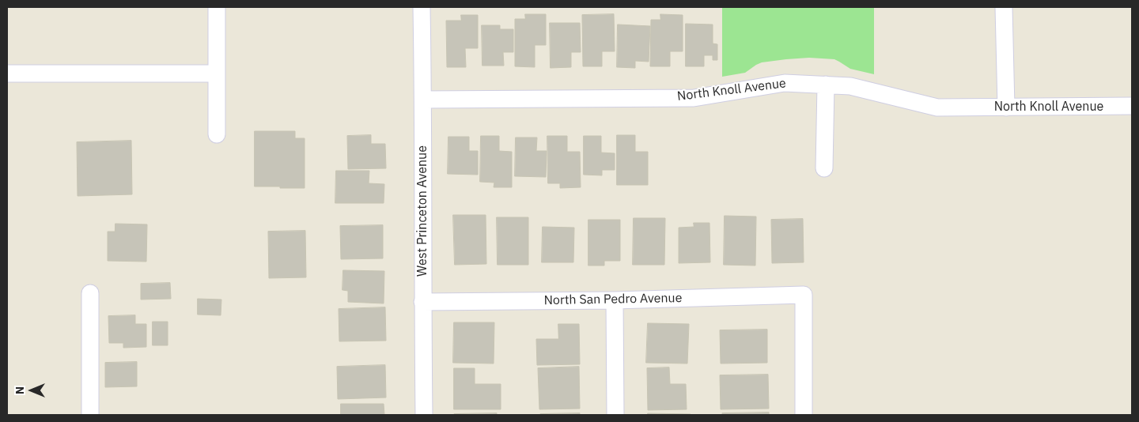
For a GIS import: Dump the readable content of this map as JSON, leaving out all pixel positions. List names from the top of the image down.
{
  "streets": {
    "street": ["North Knoll Avenue", "West Princeton Avenue", "North San Pedro Avenue"]
  },
  "crossings": [
    ["North Knoll Avenue", "West Princeton Avenue"],
    ["West Princeton Avenue", "North San Pedro Avenue"]
  ],
  "north": "left"
}
